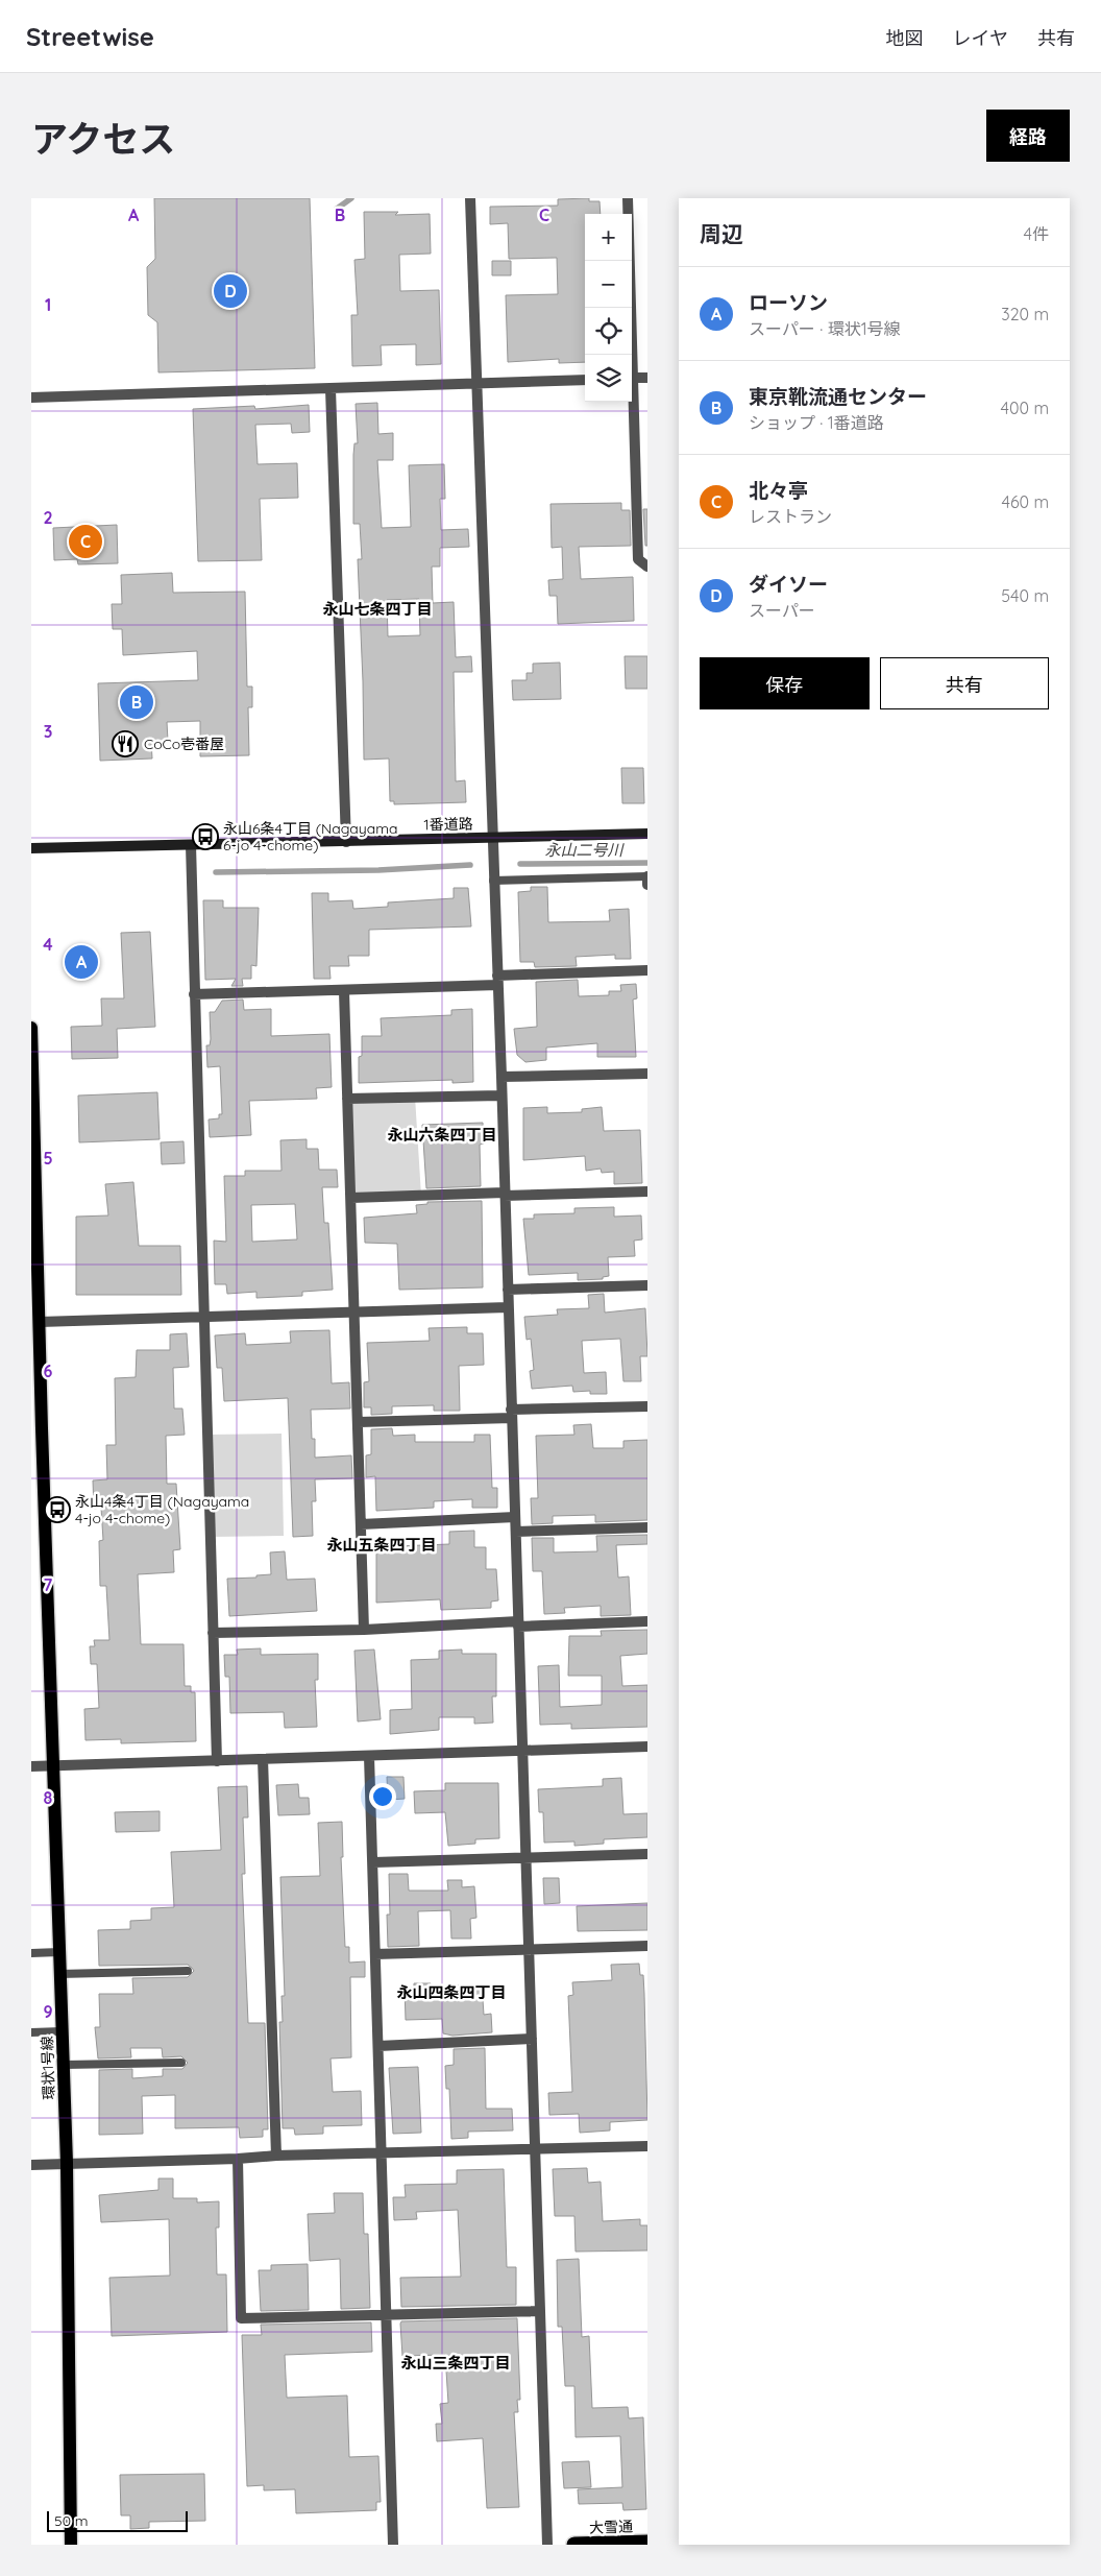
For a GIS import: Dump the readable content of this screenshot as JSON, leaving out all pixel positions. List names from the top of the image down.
{
  "streets": {
    "highway": ["大雪通"],
    "main road": ["環状1号線"],
    "street": ["1番道路"]
  },
  "districts": [
    "永山七条四丁目",
    "永山六条四丁目",
    "永山五条四丁目",
    "永山四条四丁目",
    "永山三条四丁目"
  ],
  "water": ["永山二号川"],
  "places": {
    "restaurant": ["CoCo壱番屋"],
    "bus stop": ["永山6条4丁目 (Nagayama 6-jo 4-chome)", "永山4条4丁目 (Nagayama 4-jo 4-chome)"]
  },
  "scale_bar": "50 m",
  "page": {
    "header": "Streetwise",
    "nav": ["地図", "レイヤ", "共有"],
    "title": "アクセス",
    "buttons": [
      "経路",
      ["保存", "共有"]
    ],
    "heading": ["周辺", "4件"],
    "map_buttons": ["+", "−"],
    "list": [
      {
        "mark": "A",
        "name": "ローソン",
        "note": "スーパー · 環状1号線",
        "value": "320 m"
      },
      {
        "mark": "B",
        "name": "東京靴流通センター",
        "note": "ショップ · 1番道路",
        "value": "400 m"
      },
      {
        "mark": "C",
        "name": "北々亭",
        "note": "レストラン",
        "value": "460 m"
      },
      {
        "mark": "D",
        "name": "ダイソー",
        "note": "スーパー",
        "value": "540 m"
      }
    ],
    "pins": [
      "D",
      "C",
      "B",
      "A"
    ],
    "scale": "50 m"
  },
  "grid": {
    "columns": ["A", "B", "C"],
    "rows": [
      "1",
      "2",
      "3",
      "4",
      "5",
      "6",
      "7",
      "8",
      "9"
    ]
  }
}
